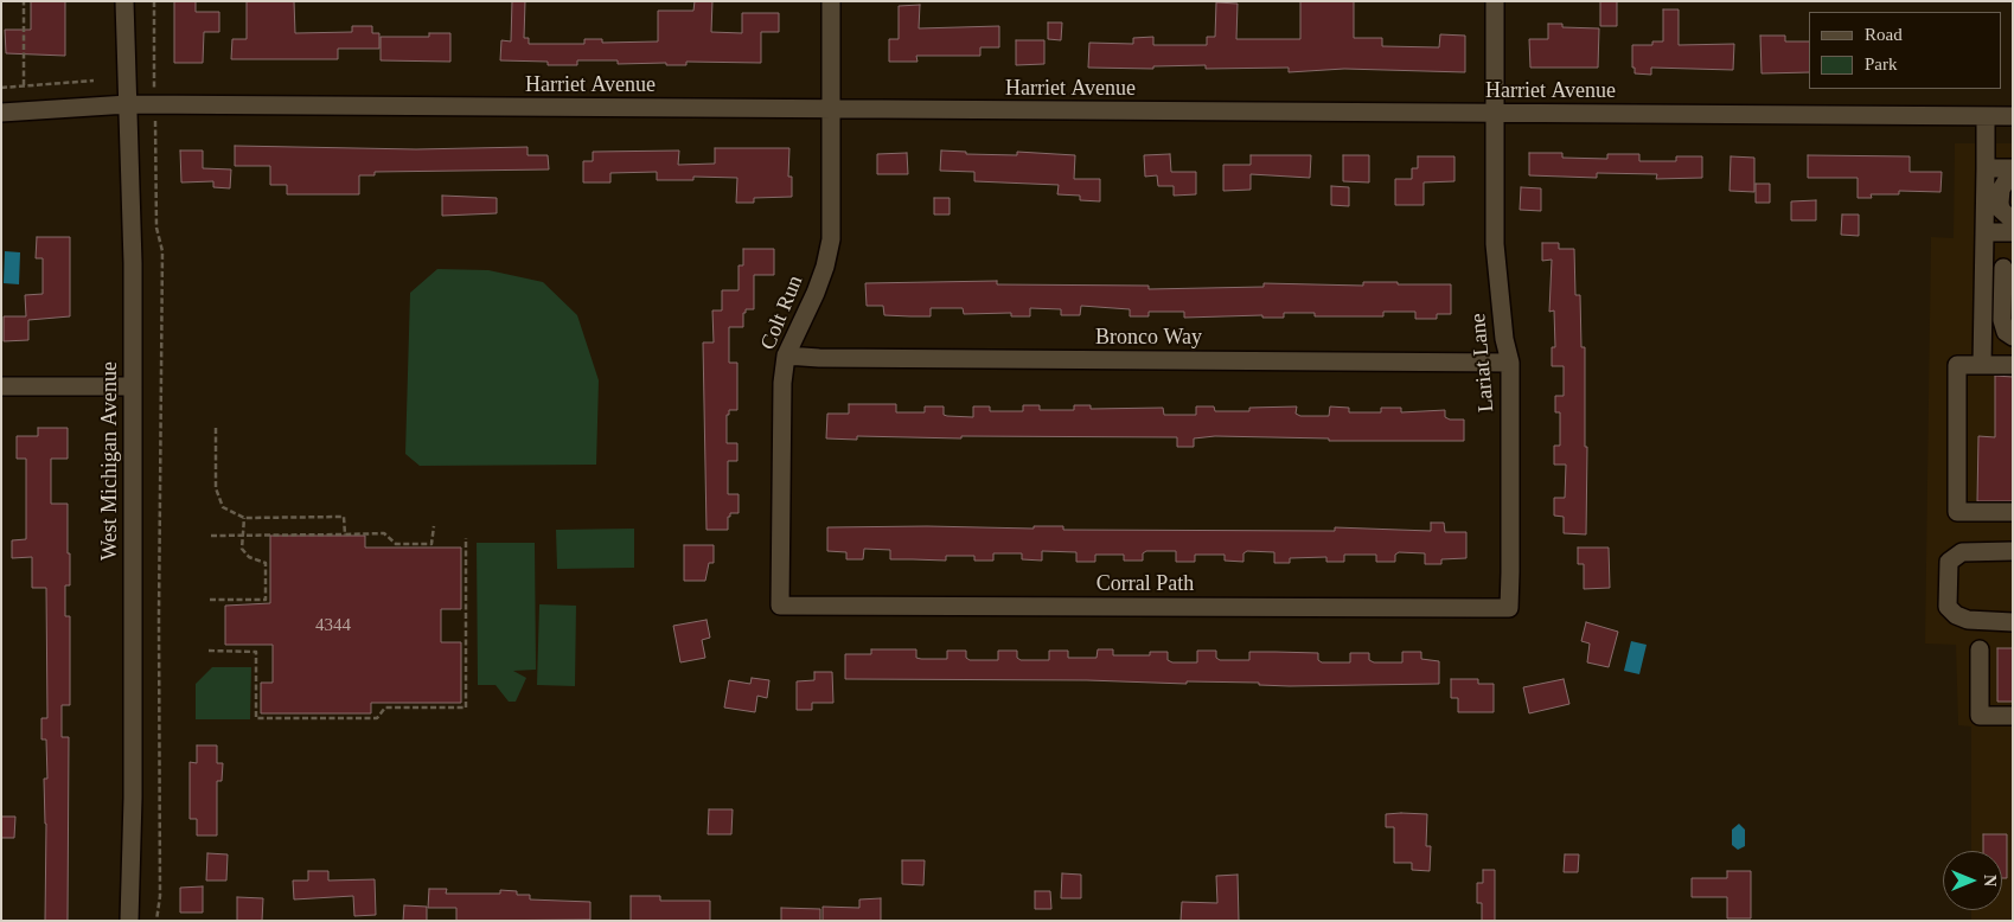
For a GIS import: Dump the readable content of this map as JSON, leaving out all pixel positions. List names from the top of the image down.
{
  "streets": {
    "street": [
      "Harriet Avenue",
      "Colt Run",
      "Bronco Way",
      "Lariat Lane",
      "West Michigan Avenue",
      "Corral Path"
    ]
  },
  "crossings": [
    ["Harriet Avenue", "Colt Run"],
    ["Harriet Avenue", "Lariat Lane"],
    ["Harriet Avenue", "West Michigan Avenue"],
    ["Colt Run", "Bronco Way"],
    ["Colt Run", "Corral Path"],
    ["Bronco Way", "Lariat Lane"],
    ["Lariat Lane", "Corral Path"]
  ],
  "house_numbers": ["4344"],
  "legend": ["Road", "Park"],
  "north": "right"
}
